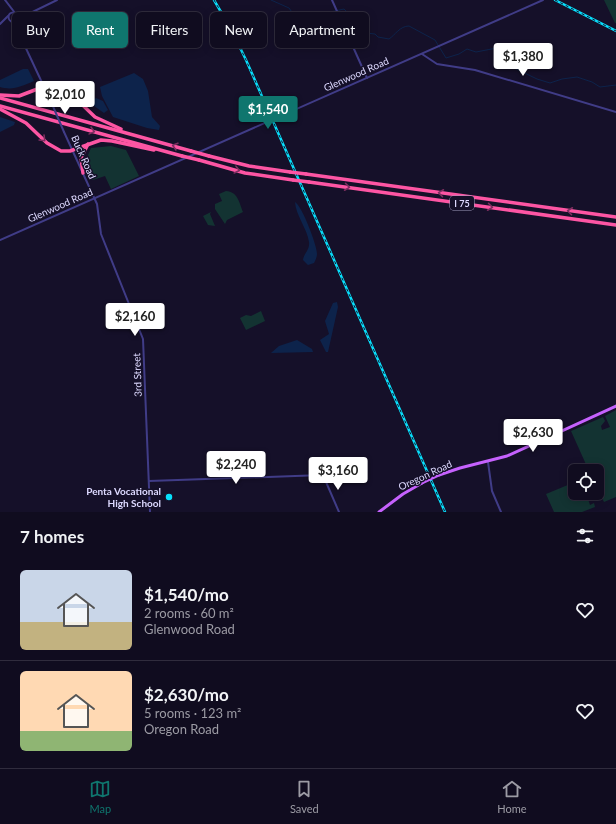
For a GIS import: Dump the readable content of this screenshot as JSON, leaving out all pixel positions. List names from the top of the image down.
{
  "streets": {
    "highway": ["I 75"],
    "main road": ["Oregon Road"],
    "street": ["Glenwood Road", "Buck Road", "3rd Street"]
  },
  "crossings": [
    ["Glenwood Road", "Buck Road"],
    ["Glenwood Road", "3rd Street"],
    ["Buck Road", "3rd Street"]
  ],
  "places": ["Penta Vocational High School"],
  "page": {
    "chip": [
      "Buy",
      "Rent",
      "Filters",
      "New",
      "Apartment"
    ],
    "price": [
      "$1,380",
      "$2,010",
      "$1,540",
      "$2,160",
      "$2,630",
      "$2,240",
      "$3,160"
    ],
    "heading": "7 homes",
    "list": [
      {
        "name": "$1,540/mo",
        "note": "2 rooms · 60 m² · Glenwood Road"
      },
      {
        "name": "$2,630/mo",
        "note": "5 rooms · 123 m² · Oregon Road"
      }
    ],
    "tabs": ["Map", "Saved", "Home"]
  }
}
